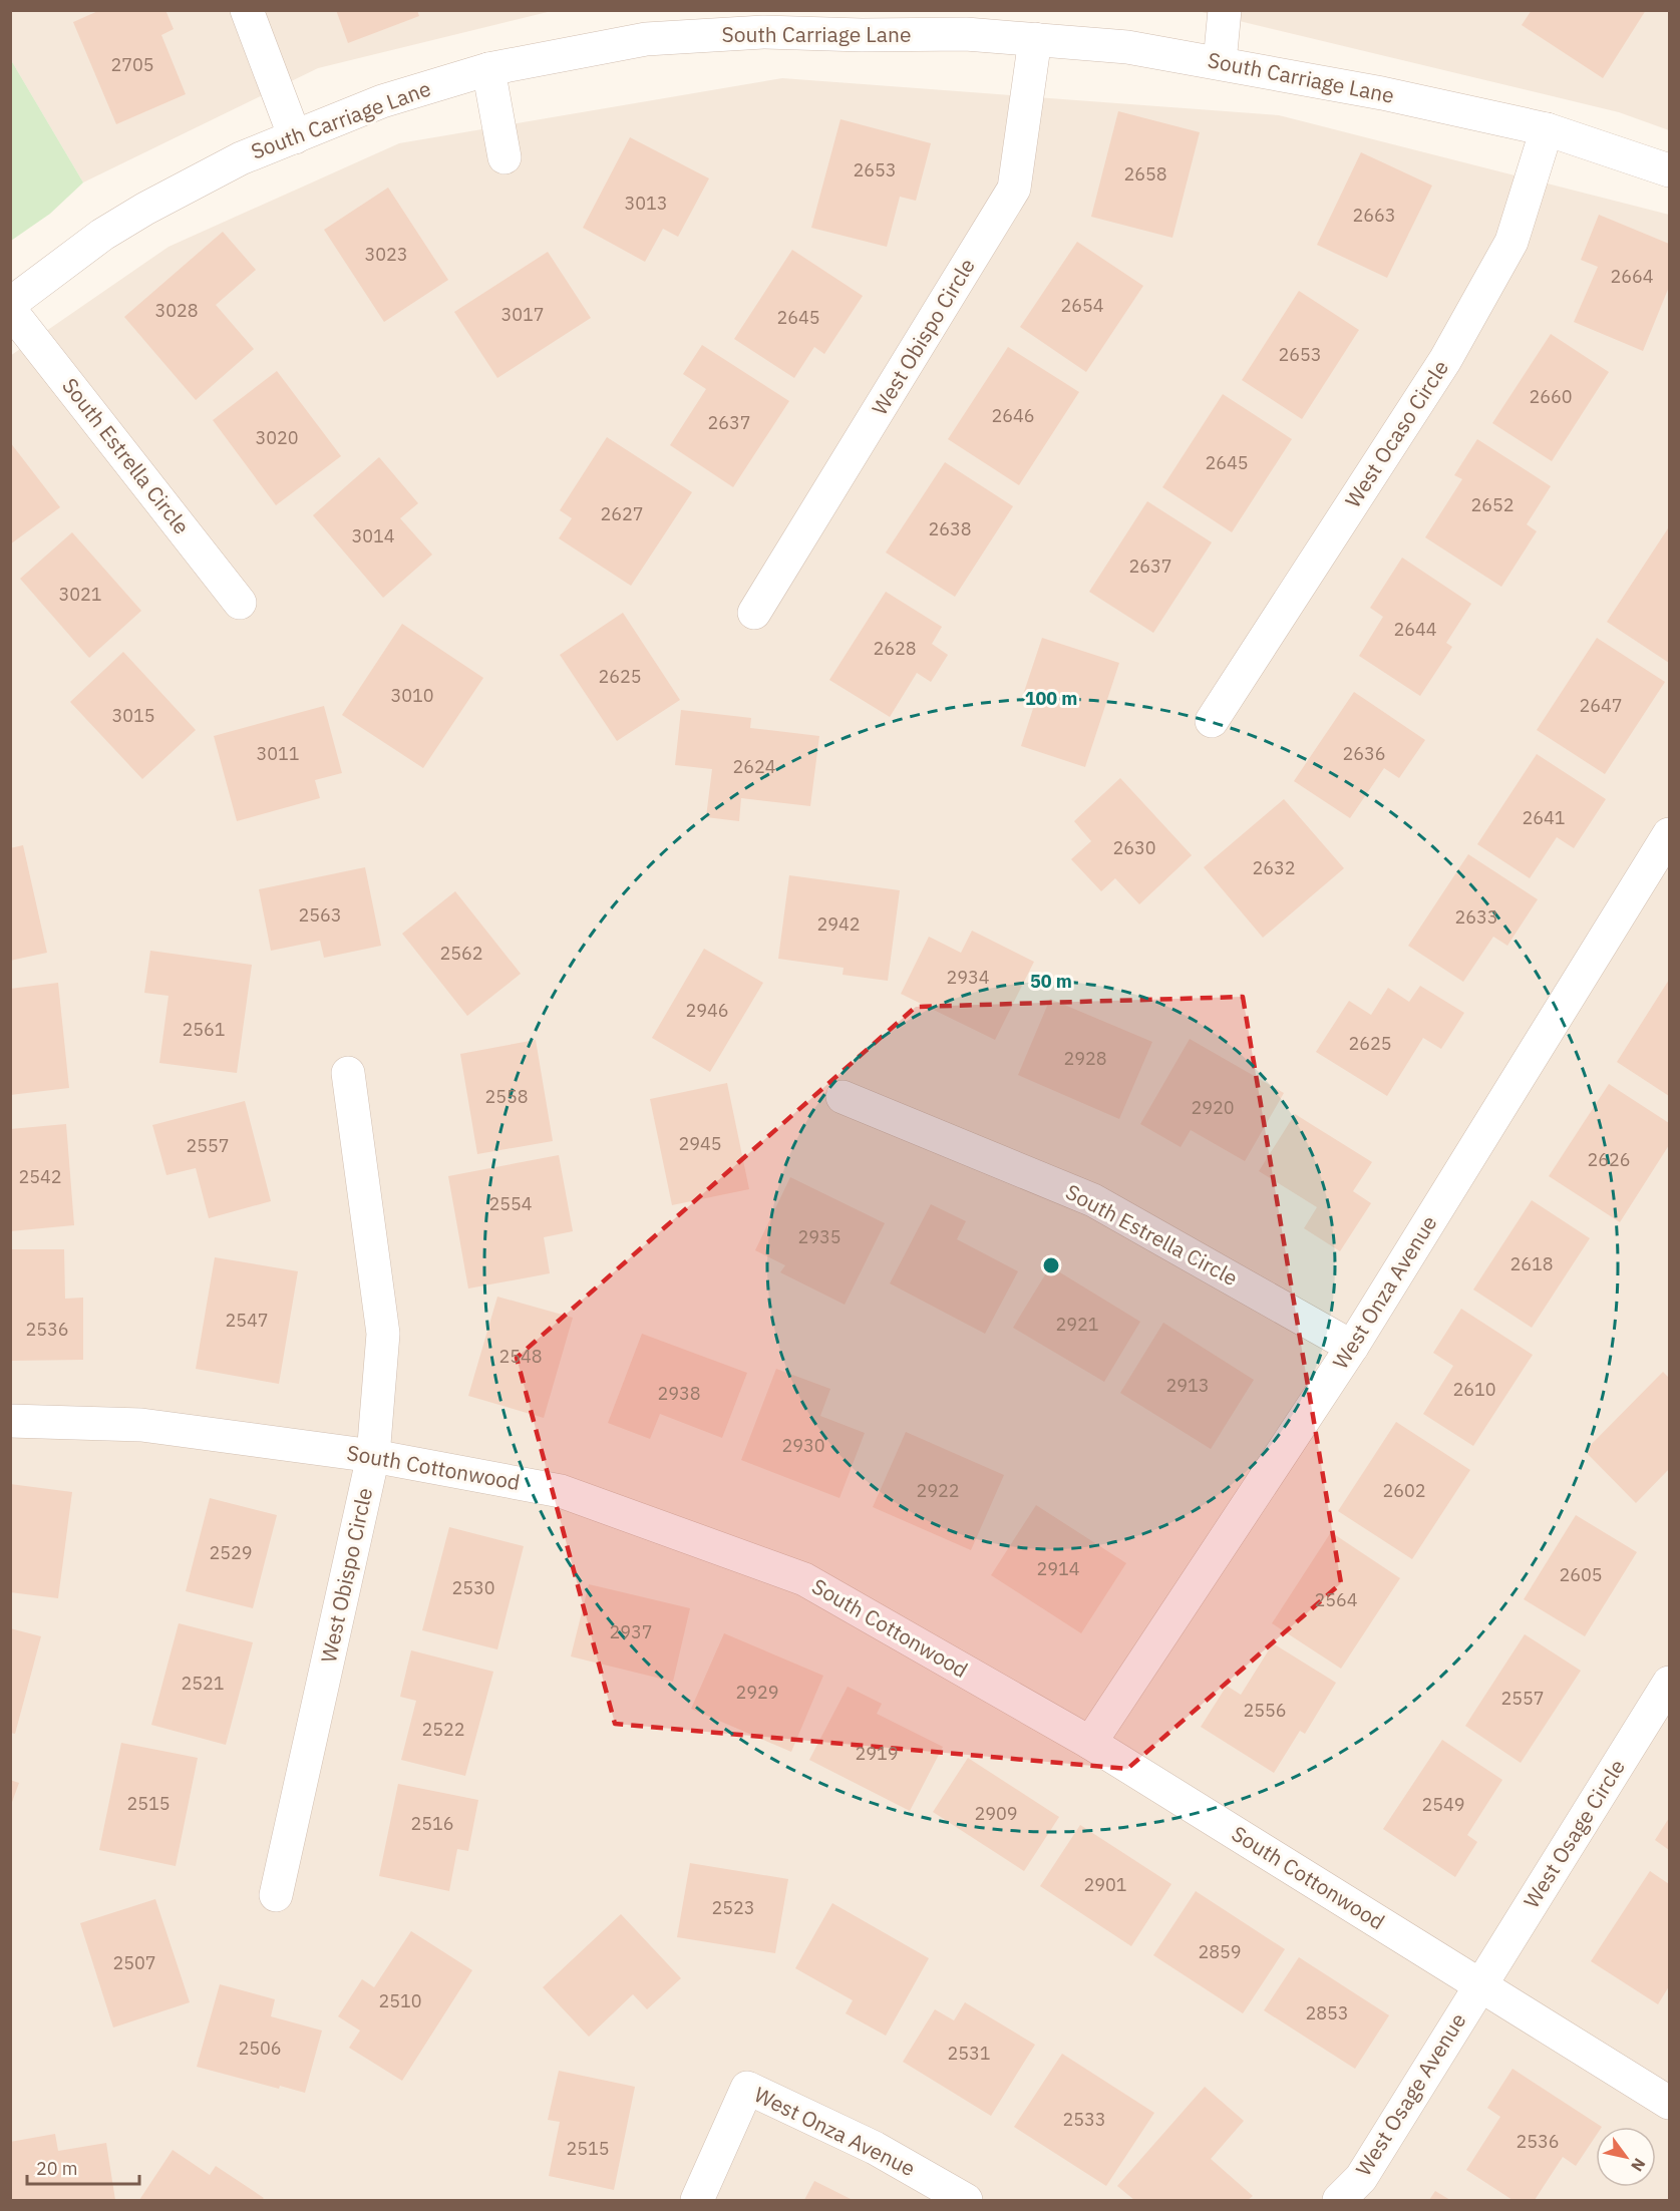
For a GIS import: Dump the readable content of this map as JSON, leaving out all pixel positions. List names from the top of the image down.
{
  "streets": {
    "street": [
      "South Carriage Lane",
      "West Obispo Circle",
      "West Ocaso Circle",
      "South Estrella Circle",
      "West Onza Avenue",
      "South Cottonwood",
      "West Osage Circle",
      "West Osage Avenue"
    ]
  },
  "crossings": [
    ["South Carriage Lane", "West Obispo Circle"],
    ["South Carriage Lane", "West Ocaso Circle"],
    ["West Obispo Circle", "South Cottonwood"],
    ["South Estrella Circle", "West Onza Avenue"],
    ["West Onza Avenue", "South Cottonwood"],
    ["South Cottonwood", "West Osage Circle"],
    ["South Cottonwood", "West Osage Avenue"],
    ["West Osage Circle", "West Osage Avenue"]
  ],
  "house_numbers": [
    "2705",
    "2653",
    "2658",
    "3013",
    "2663",
    "3023",
    "2664",
    "2654",
    "3028",
    "3017",
    "2645",
    "2653",
    "2660",
    "2646",
    "2637",
    "3020",
    "2645",
    "2652",
    "2627",
    "2638",
    "3014",
    "2637",
    "3021",
    "2644",
    "2628",
    "2625",
    "3010",
    "2647",
    "3015",
    "3011",
    "2636",
    "2624",
    "2641",
    "2630",
    "2632",
    "2563",
    "2633",
    "2942",
    "2562",
    "2934",
    "2946",
    "2561",
    "2625",
    "2928",
    "2558",
    "2920",
    "2945",
    "2557",
    "2626",
    "2542",
    "2554",
    "2935",
    "2618",
    "2547",
    "2921",
    "2536",
    "2548",
    "2913",
    "2610",
    "2938",
    "2930",
    "2922",
    "2602",
    "2529",
    "2914",
    "2605",
    "2530",
    "2564",
    "2937",
    "2521",
    "2929",
    "2557",
    "2556",
    "2522",
    "2919",
    "2515",
    "2549",
    "2909",
    "2516",
    "2901",
    "2523",
    "2859",
    "2507",
    "2510",
    "2853",
    "2506",
    "2531",
    "2533",
    "2536",
    "2515"
  ],
  "scale_bar": "20 m",
  "north": "bottom right",
  "rings": ["100 m", "50 m"]
}
